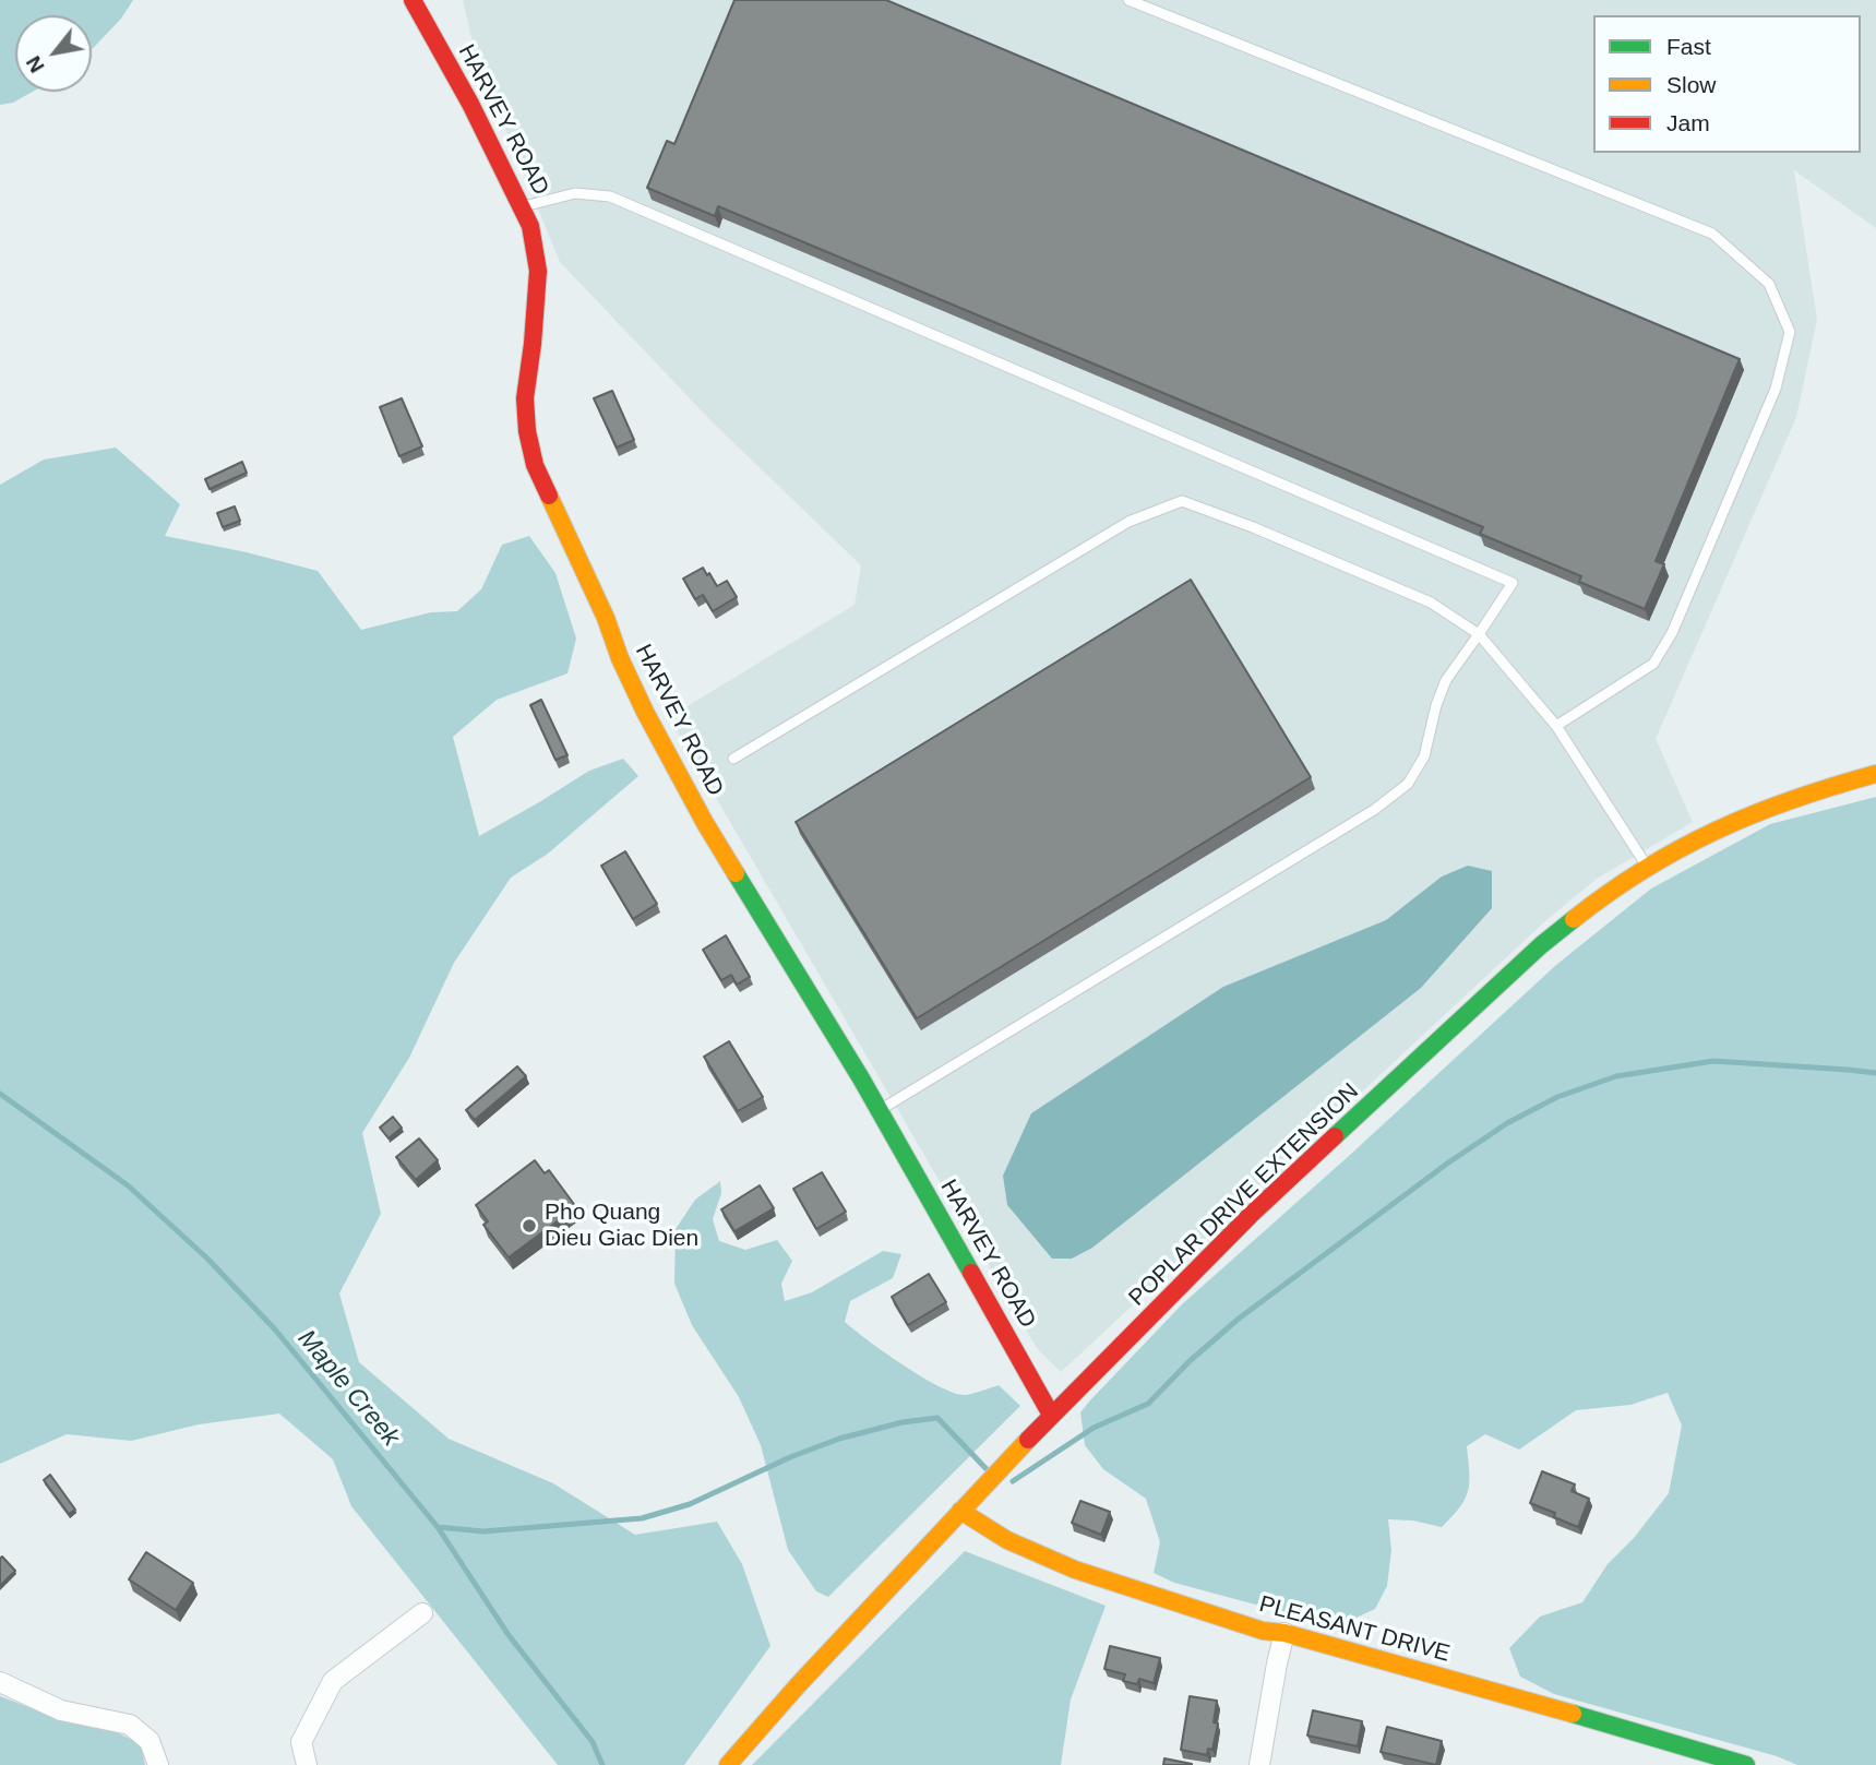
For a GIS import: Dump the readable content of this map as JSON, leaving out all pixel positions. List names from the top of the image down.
{
  "streets": {
    "street": ["HARVEY ROAD", "POPLAR DRIVE EXTENSION", "PLEASANT DRIVE"]
  },
  "crossings": [
    ["HARVEY ROAD", "POPLAR DRIVE EXTENSION"],
    ["POPLAR DRIVE EXTENSION", "PLEASANT DRIVE"]
  ],
  "water": ["Maple Creek"],
  "places": ["Pho Quang Dieu Giac Dien"],
  "legend": ["Fast", "Slow", "Jam"],
  "north": "bottom left"
}
